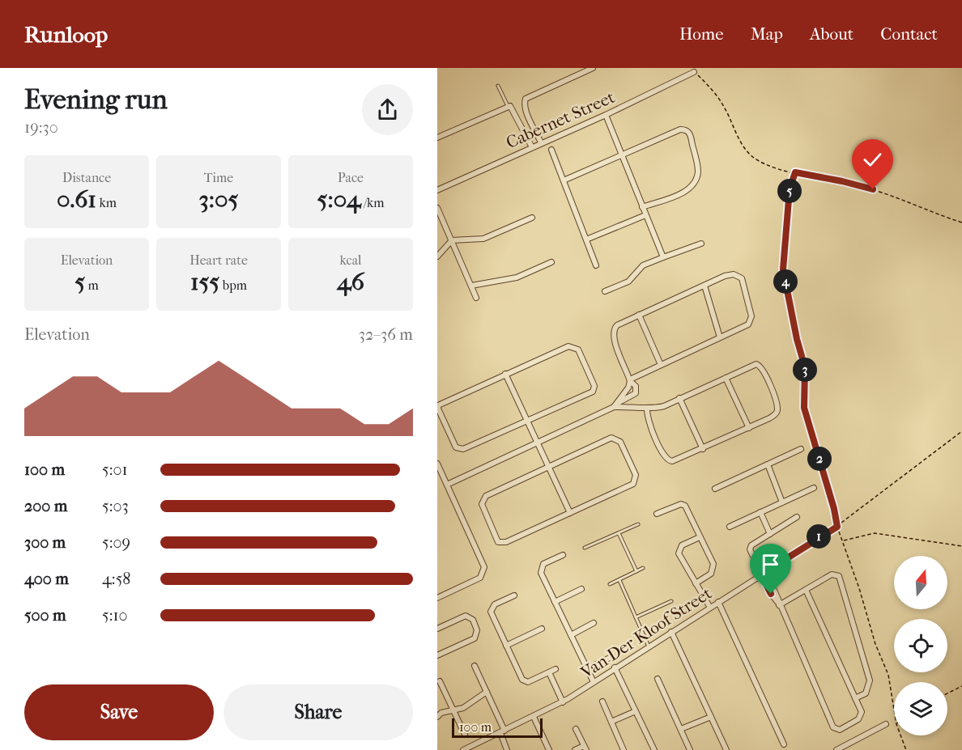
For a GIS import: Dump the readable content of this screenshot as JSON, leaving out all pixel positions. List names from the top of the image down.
{
  "streets": {
    "street": ["Cabernet Street", "Van Der Kloof Street"]
  },
  "scale_bar": "100 m",
  "north": "top",
  "page": {
    "header": "Runloop",
    "nav": [
      "Home",
      "Map",
      "About",
      "Contact"
    ],
    "heading": ["Evening run", "19:30"],
    "stats": [
      ["Distance", "0.61 km"],
      ["Time", "3:05"],
      ["Pace", "5:04 /km"],
      ["Elevation", "5 m"],
      ["Heart rate", "155 bpm"],
      ["kcal", "46"]
    ],
    "pins": [
      "5",
      "4",
      "3",
      "2",
      "1"
    ],
    "chart": ["Elevation", "32–36 m"],
    "list": [
      {
        "name": "100 m",
        "note": "5:01"
      },
      {
        "name": "200 m",
        "note": "5:03"
      },
      {
        "name": "300 m",
        "note": "5:09"
      },
      {
        "name": "400 m",
        "note": "4:58"
      },
      {
        "name": "500 m",
        "note": "5:10"
      }
    ],
    "buttons": ["Save", "Share"],
    "scale": "100 m"
  }
}
